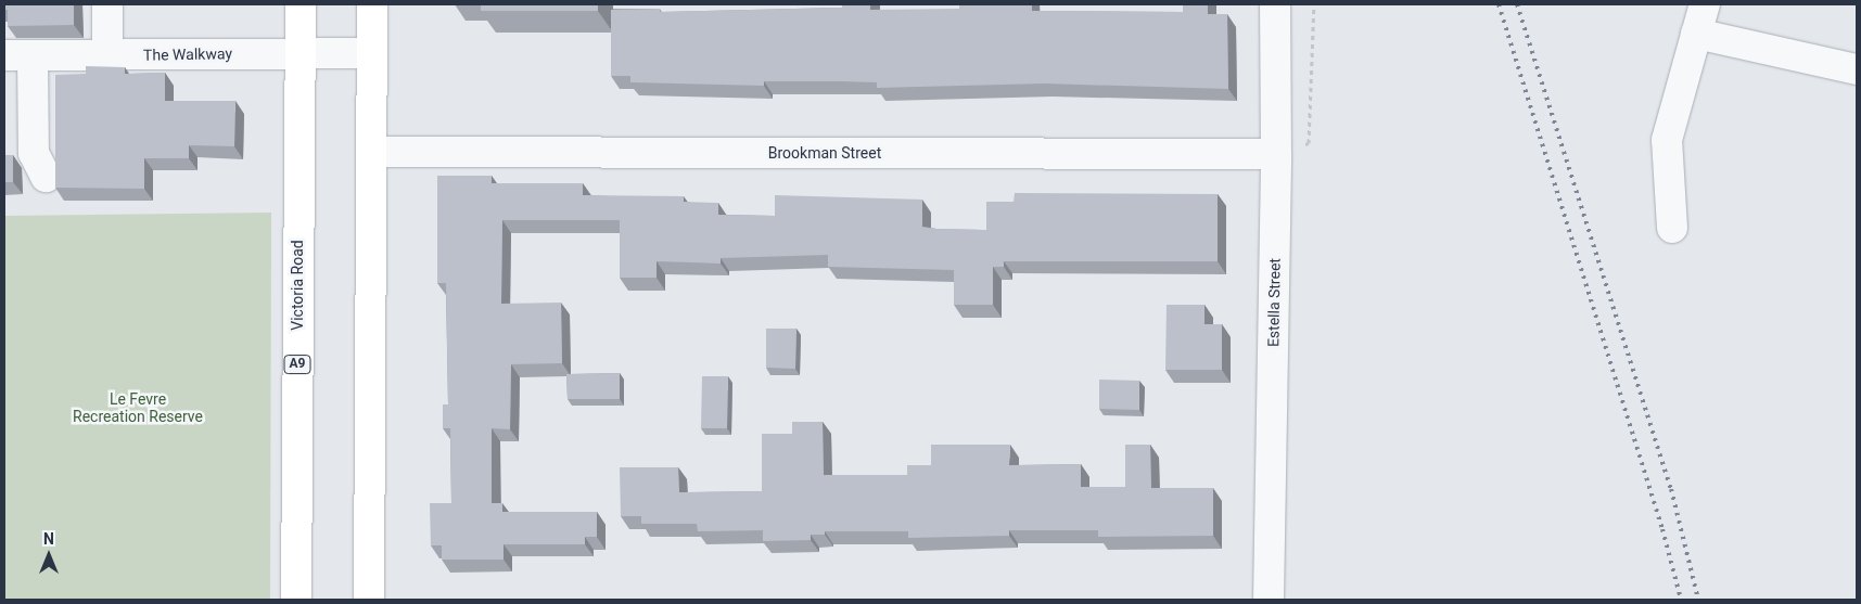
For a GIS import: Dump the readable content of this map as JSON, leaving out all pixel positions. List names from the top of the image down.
{
  "streets": {
    "highway": ["Victoria Road", "A9"],
    "street": ["The Walkway", "Brookman Street", "Estella Street"]
  },
  "crossings": [
    ["The Walkway", "Victoria Road"],
    ["Brookman Street", "Estella Street"]
  ],
  "parks": ["Le Fevre Recreation Reserve"],
  "north": "top"
}
